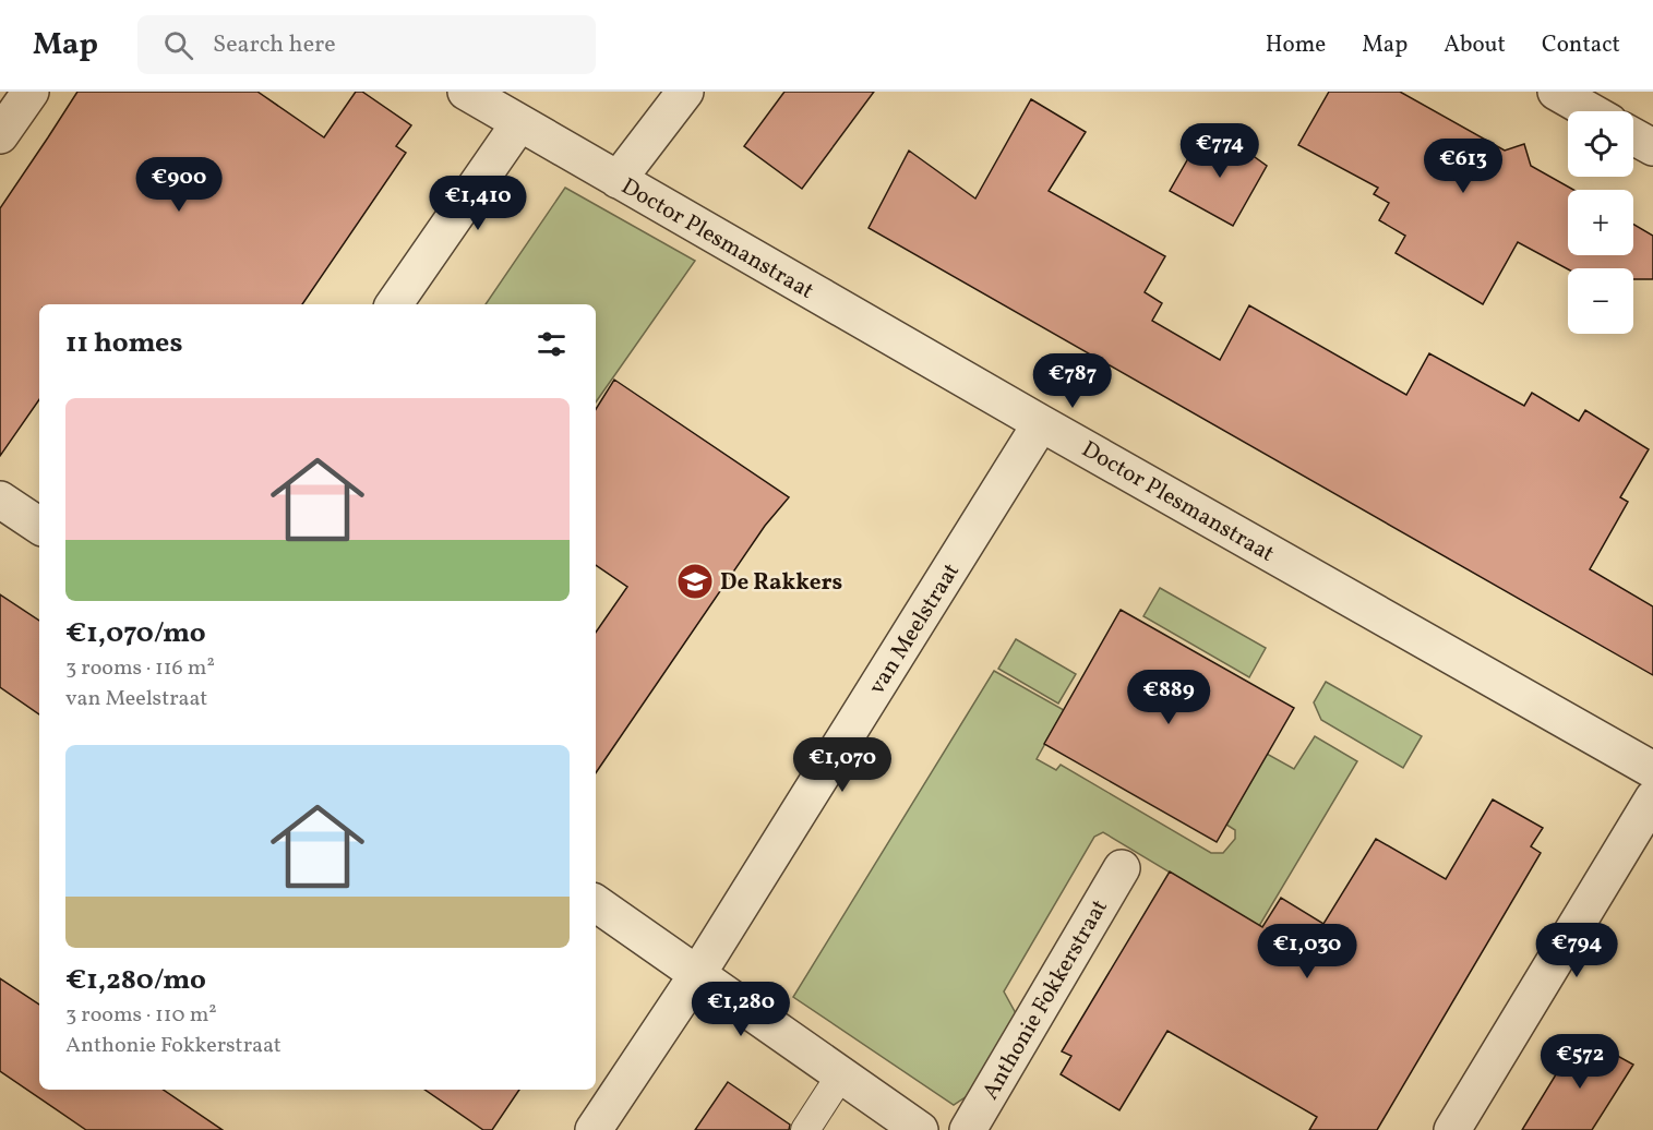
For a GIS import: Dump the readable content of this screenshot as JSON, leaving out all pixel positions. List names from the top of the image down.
{
  "streets": {
    "street": ["Doctor Plesmanstraat", "van Meelstraat", "Anthonie Fokkerstraat"]
  },
  "crossings": [
    ["Doctor Plesmanstraat", "van Meelstraat"]
  ],
  "places": {
    "school or university": ["De Rakkers"]
  },
  "page": {
    "header": "Map",
    "search": "Search here",
    "nav": [
      "Home",
      "Map",
      "About",
      "Contact"
    ],
    "map_buttons": ["+", "−"],
    "price": [
      "€774",
      "€613",
      "€900",
      "€1,410",
      "€787",
      "€889",
      "€1,070",
      "€794",
      "€1,030",
      "€1,280",
      "€572"
    ],
    "heading": "11 homes",
    "list": [
      {
        "name": "€1,070/mo",
        "note": "3 rooms · 116 m² · van Meelstraat"
      },
      {
        "name": "€1,280/mo",
        "note": "3 rooms · 110 m² · Anthonie Fokkerstraat"
      }
    ]
  }
}
